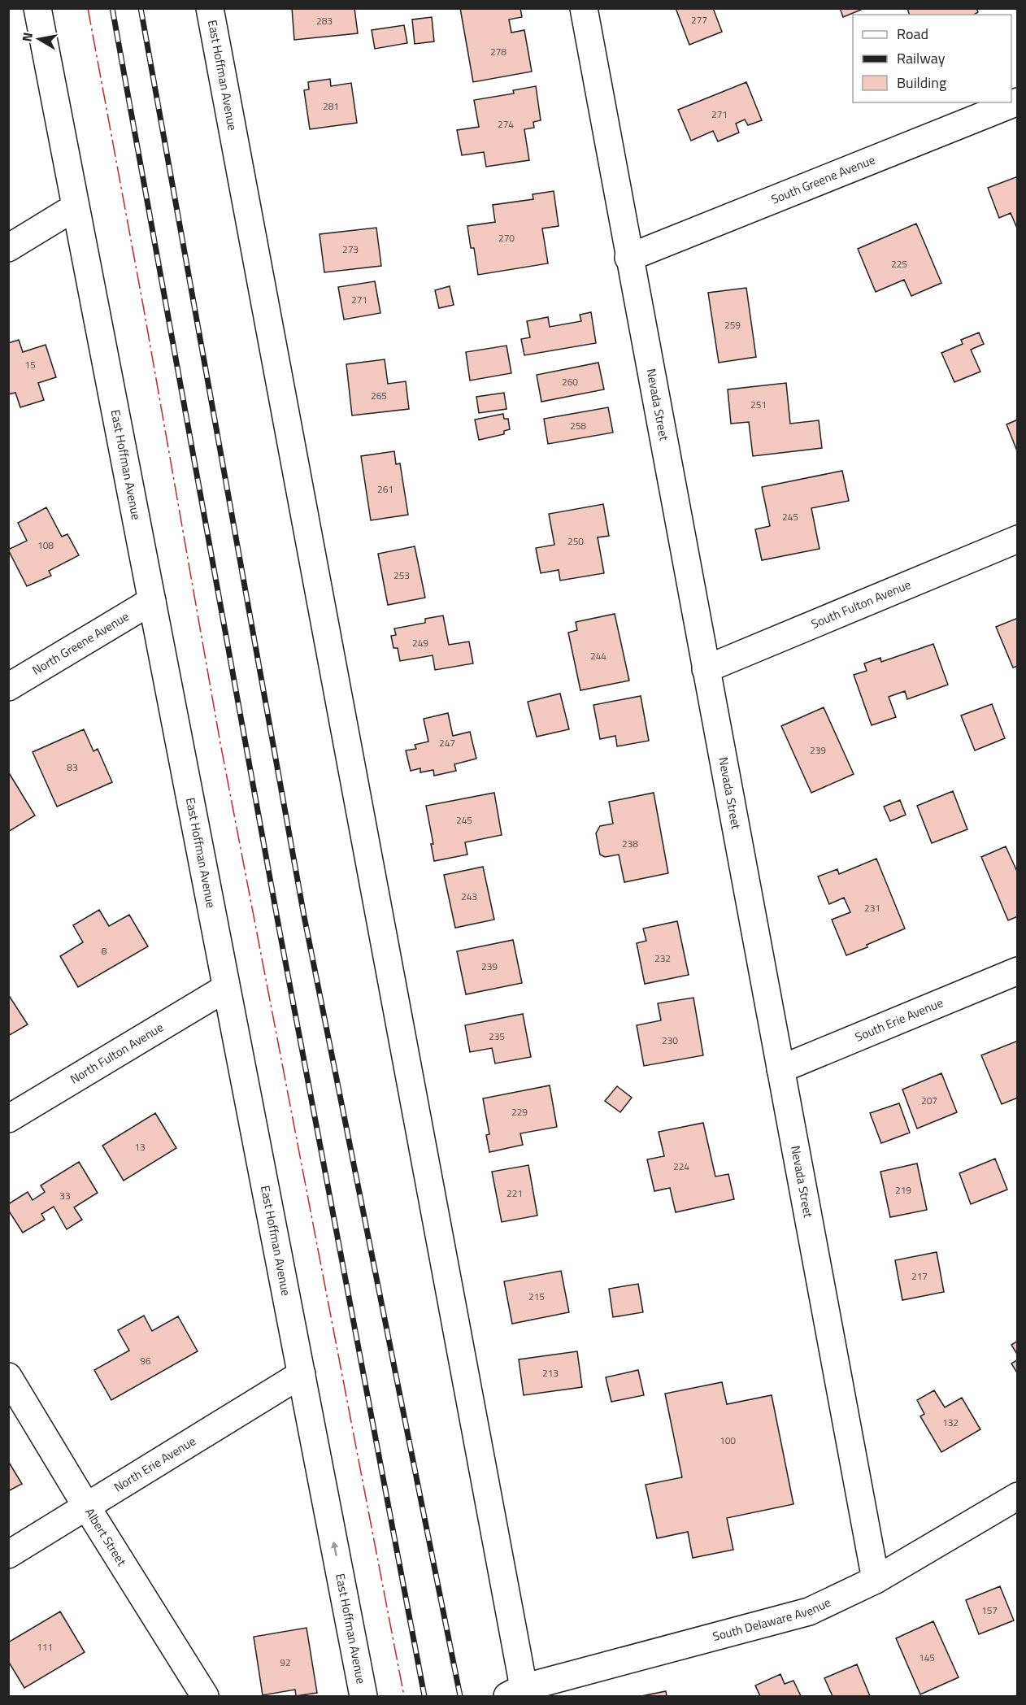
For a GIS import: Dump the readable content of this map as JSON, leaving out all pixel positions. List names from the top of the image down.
{
  "streets": {
    "street": [
      "East Hoffman Avenue",
      "South Greene Avenue",
      "Nevada Street",
      "South Fulton Avenue",
      "North Greene Avenue",
      "South Erie Avenue",
      "North Fulton Avenue",
      "North Erie Avenue",
      "Albert Street",
      "South Delaware Avenue"
    ]
  },
  "crossings": [
    ["East Hoffman Avenue", "North Greene Avenue"],
    ["East Hoffman Avenue", "North Fulton Avenue"],
    ["East Hoffman Avenue", "North Erie Avenue"],
    ["East Hoffman Avenue", "South Delaware Avenue"],
    ["South Greene Avenue", "Nevada Street"],
    ["Nevada Street", "South Fulton Avenue"],
    ["Nevada Street", "South Erie Avenue"],
    ["Nevada Street", "South Delaware Avenue"],
    ["North Erie Avenue", "Albert Street"]
  ],
  "house_numbers": [
    "277",
    "283",
    "278",
    "281",
    "271",
    "274",
    "270",
    "273",
    "225",
    "271",
    "259",
    "15",
    "260",
    "265",
    "251",
    "258",
    "261",
    "245",
    "250",
    "108",
    "253",
    "249",
    "244",
    "247",
    "239",
    "83",
    "245",
    "238",
    "243",
    "231",
    "8",
    "232",
    "239",
    "235",
    "230",
    "207",
    "229",
    "13",
    "224",
    "219",
    "221",
    "33",
    "217",
    "215",
    "96",
    "213",
    "132",
    "100",
    "157",
    "111",
    "145",
    "92"
  ],
  "legend": ["Road", "Railway", "Building"],
  "north": "left"
}
